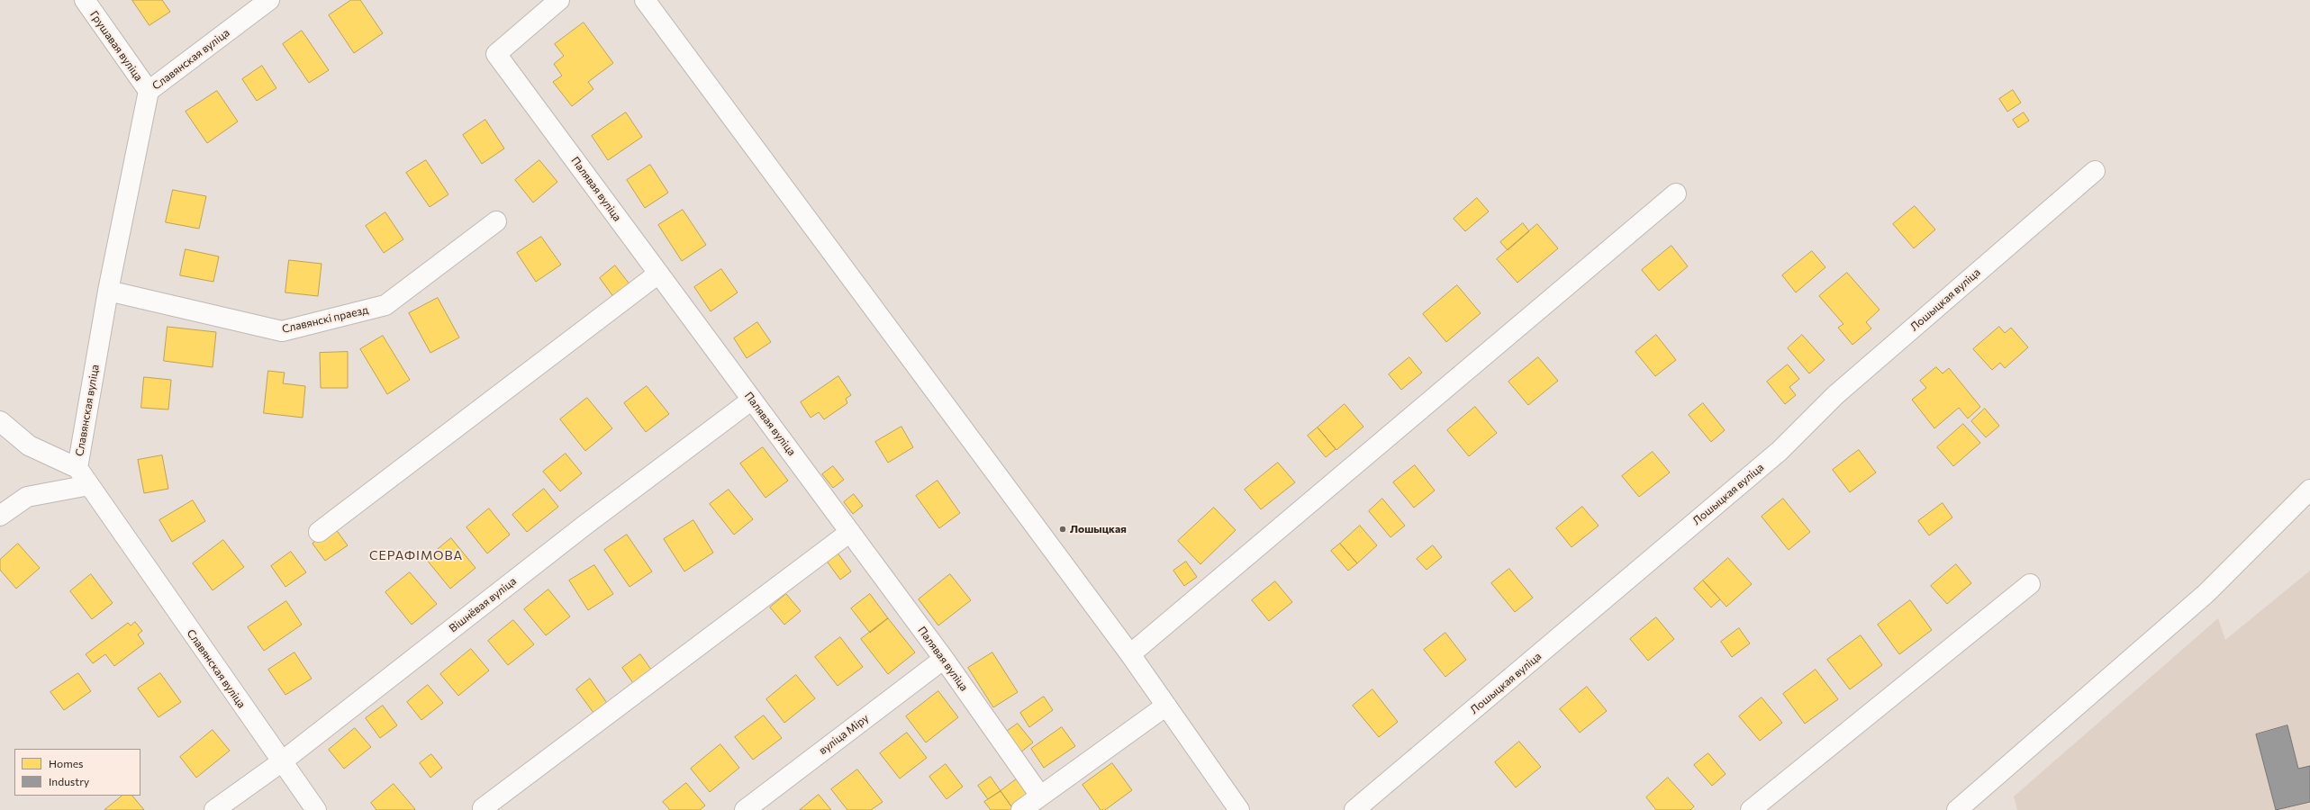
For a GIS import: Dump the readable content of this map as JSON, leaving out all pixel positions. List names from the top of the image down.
{
  "streets": {
    "street": [
      "Грушавая вуліца",
      "Славянская вуліца",
      "Палявая вуліца",
      "Лошыцкая вуліца",
      "Славянскі праезд",
      "Вішнёвая вуліца",
      "вуліца Міру"
    ]
  },
  "crossings": [
    ["Грушавая вуліца", "Славянская вуліца"],
    ["Славянская вуліца", "Славянскі праезд"],
    ["Славянская вуліца", "Вішнёвая вуліца"],
    ["Палявая вуліца", "Вішнёвая вуліца"],
    ["Палявая вуліца", "вуліца Міру"]
  ],
  "districts": ["СЕРАФІМОВА"],
  "places": ["Лошыцкая"],
  "legend": ["Homes", "Industry"]
}
